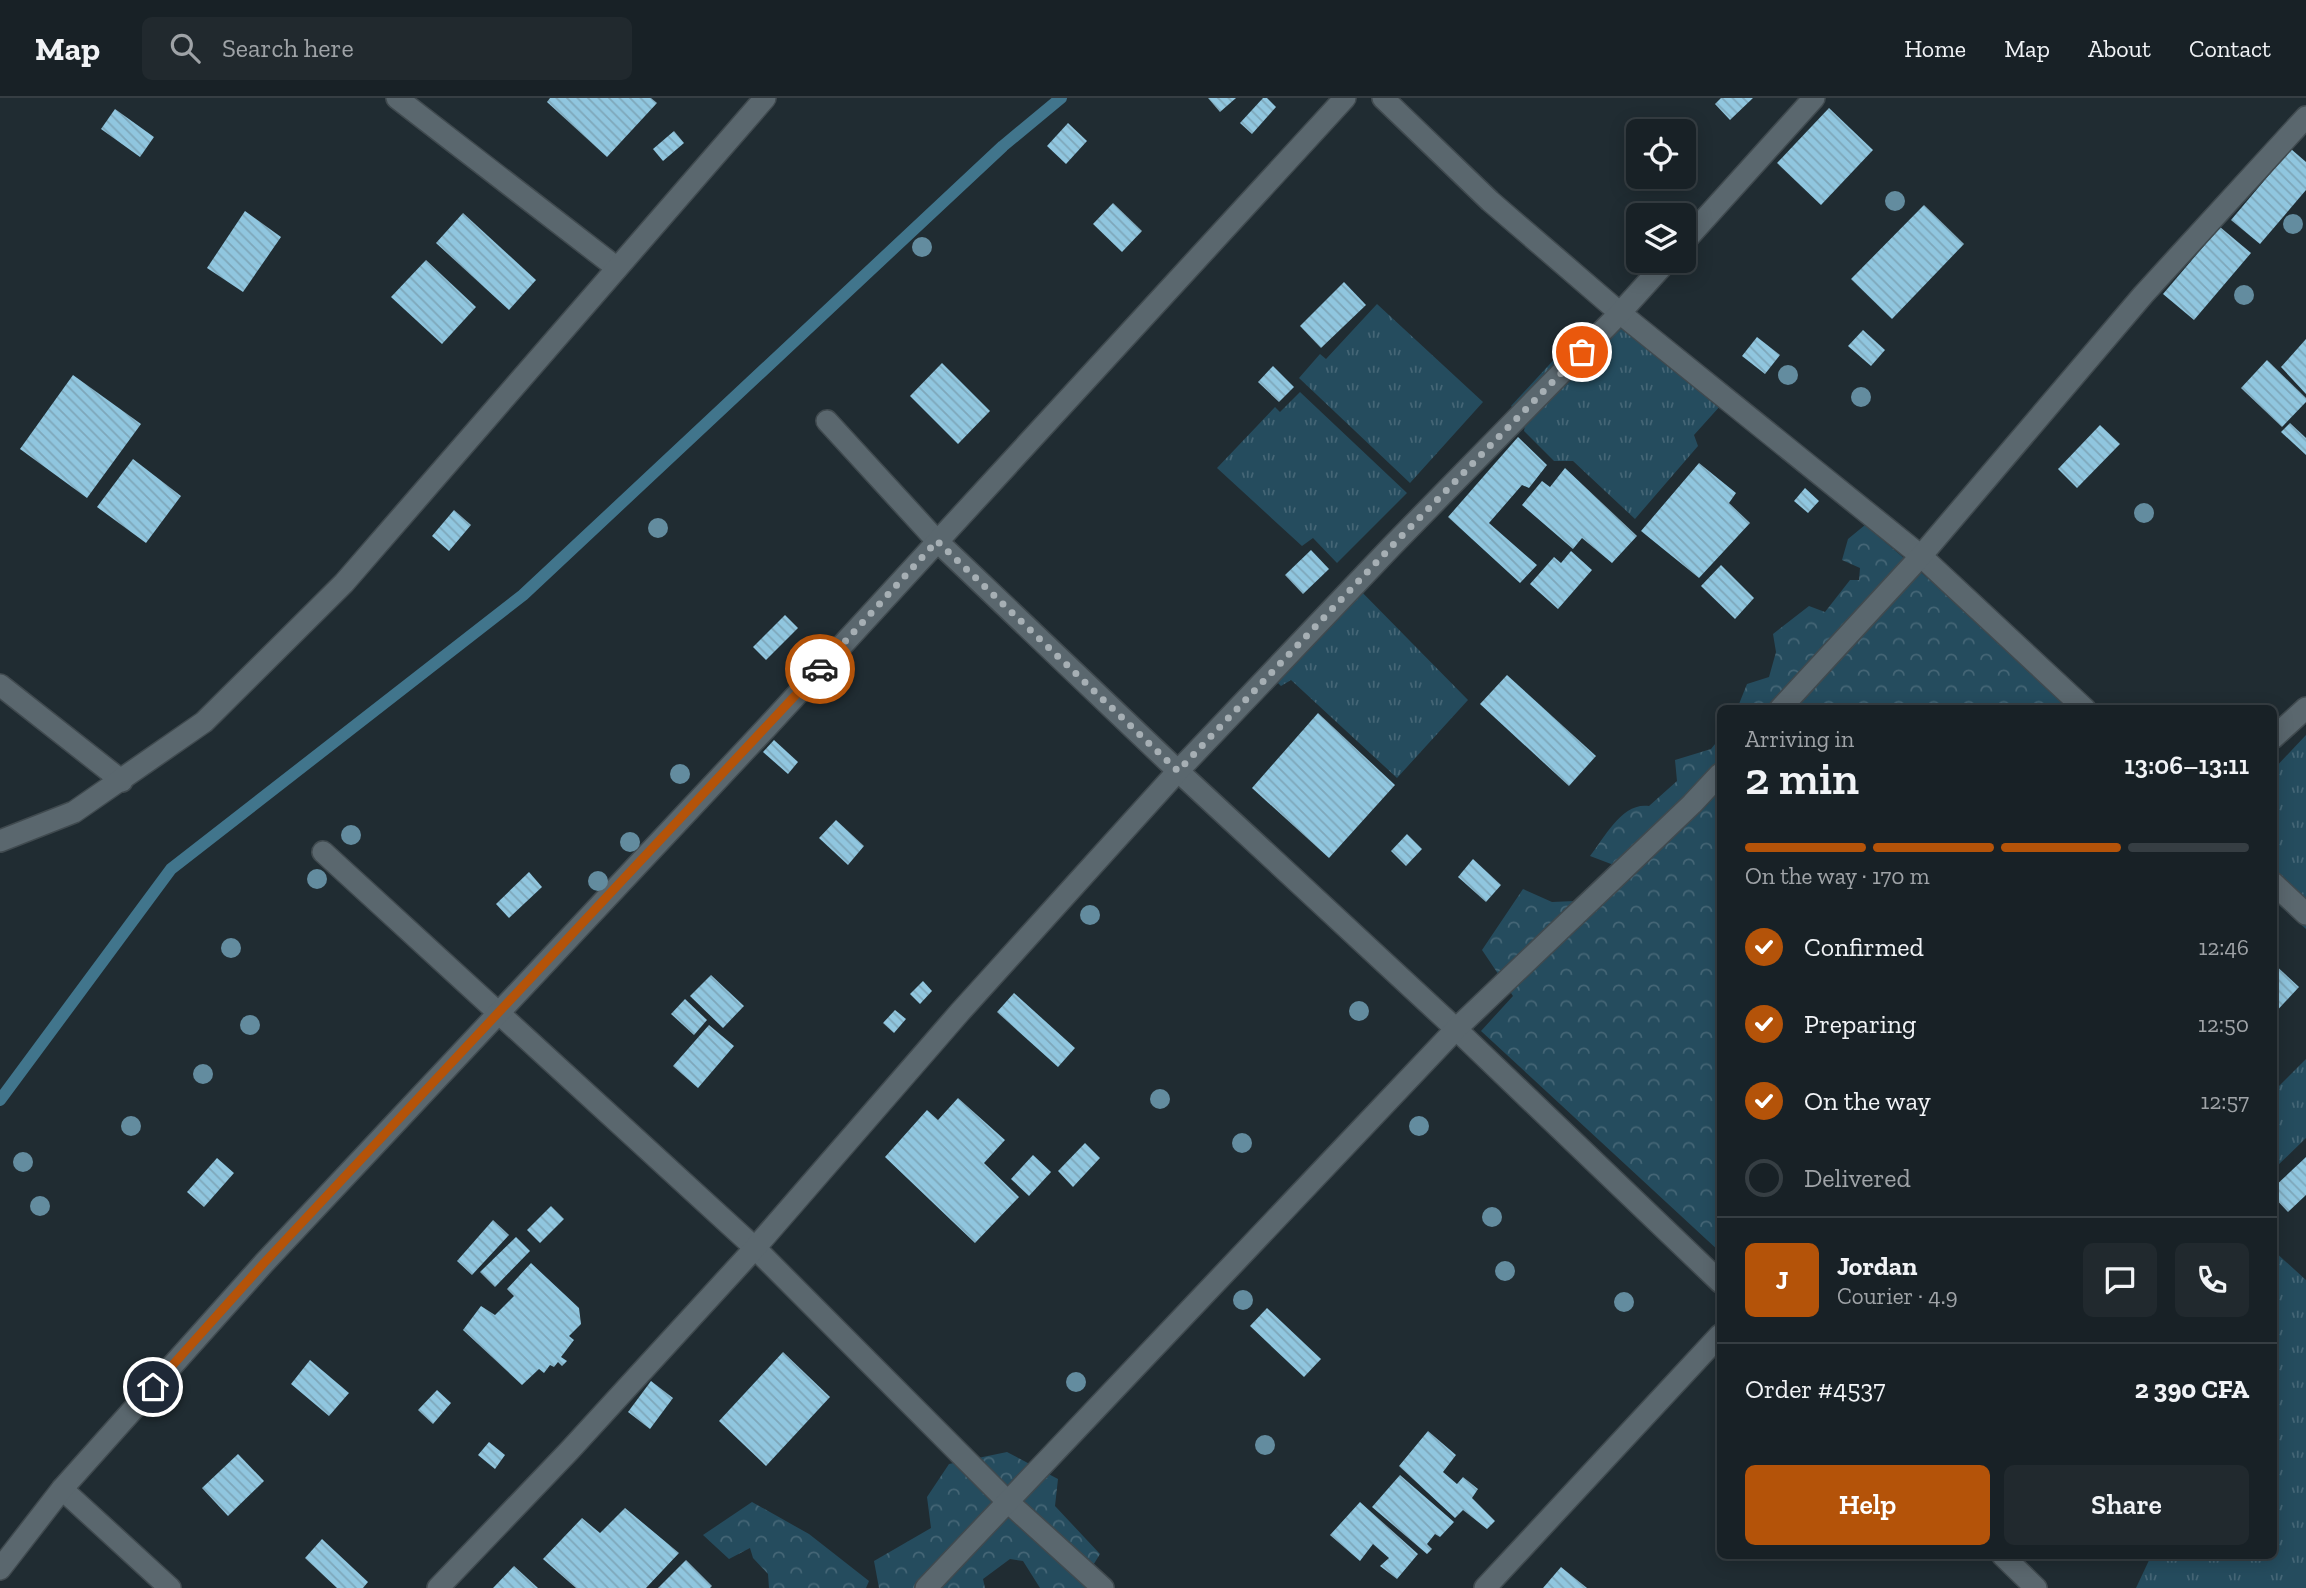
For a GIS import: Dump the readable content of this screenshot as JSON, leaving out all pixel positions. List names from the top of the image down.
{
  "page": {
    "header": "Map",
    "search": "Search here",
    "nav": [
      "Home",
      "Map",
      "About",
      "Contact"
    ],
    "heading": ["2 min", "Arriving in", "13:06–13:11"],
    "panel": [
      "Jordan",
      "Courier · 4.9",
      "Order #4537",
      "2 390 CFA"
    ],
    "bar": "On the way · 170 m",
    "list": [
      ["Confirmed", "12:46"],
      ["Preparing", "12:50"],
      ["On the way", "12:57"],
      "Delivered"
    ],
    "round": "J",
    "buttons": ["Help", "Share"]
  }
}
